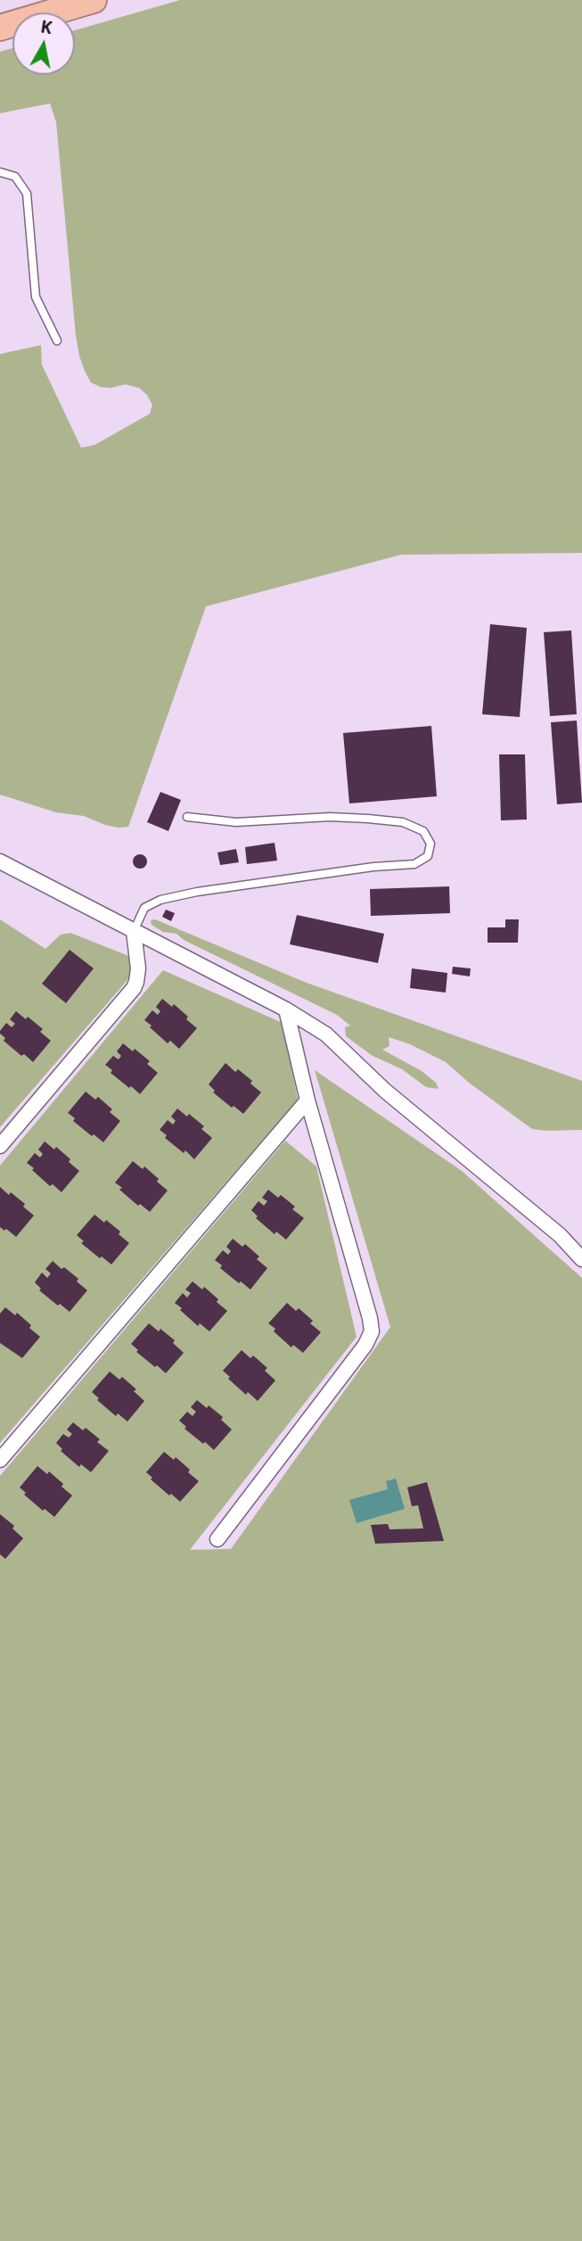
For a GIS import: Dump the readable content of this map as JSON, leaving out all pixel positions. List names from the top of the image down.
{
  "north": "top"
}
